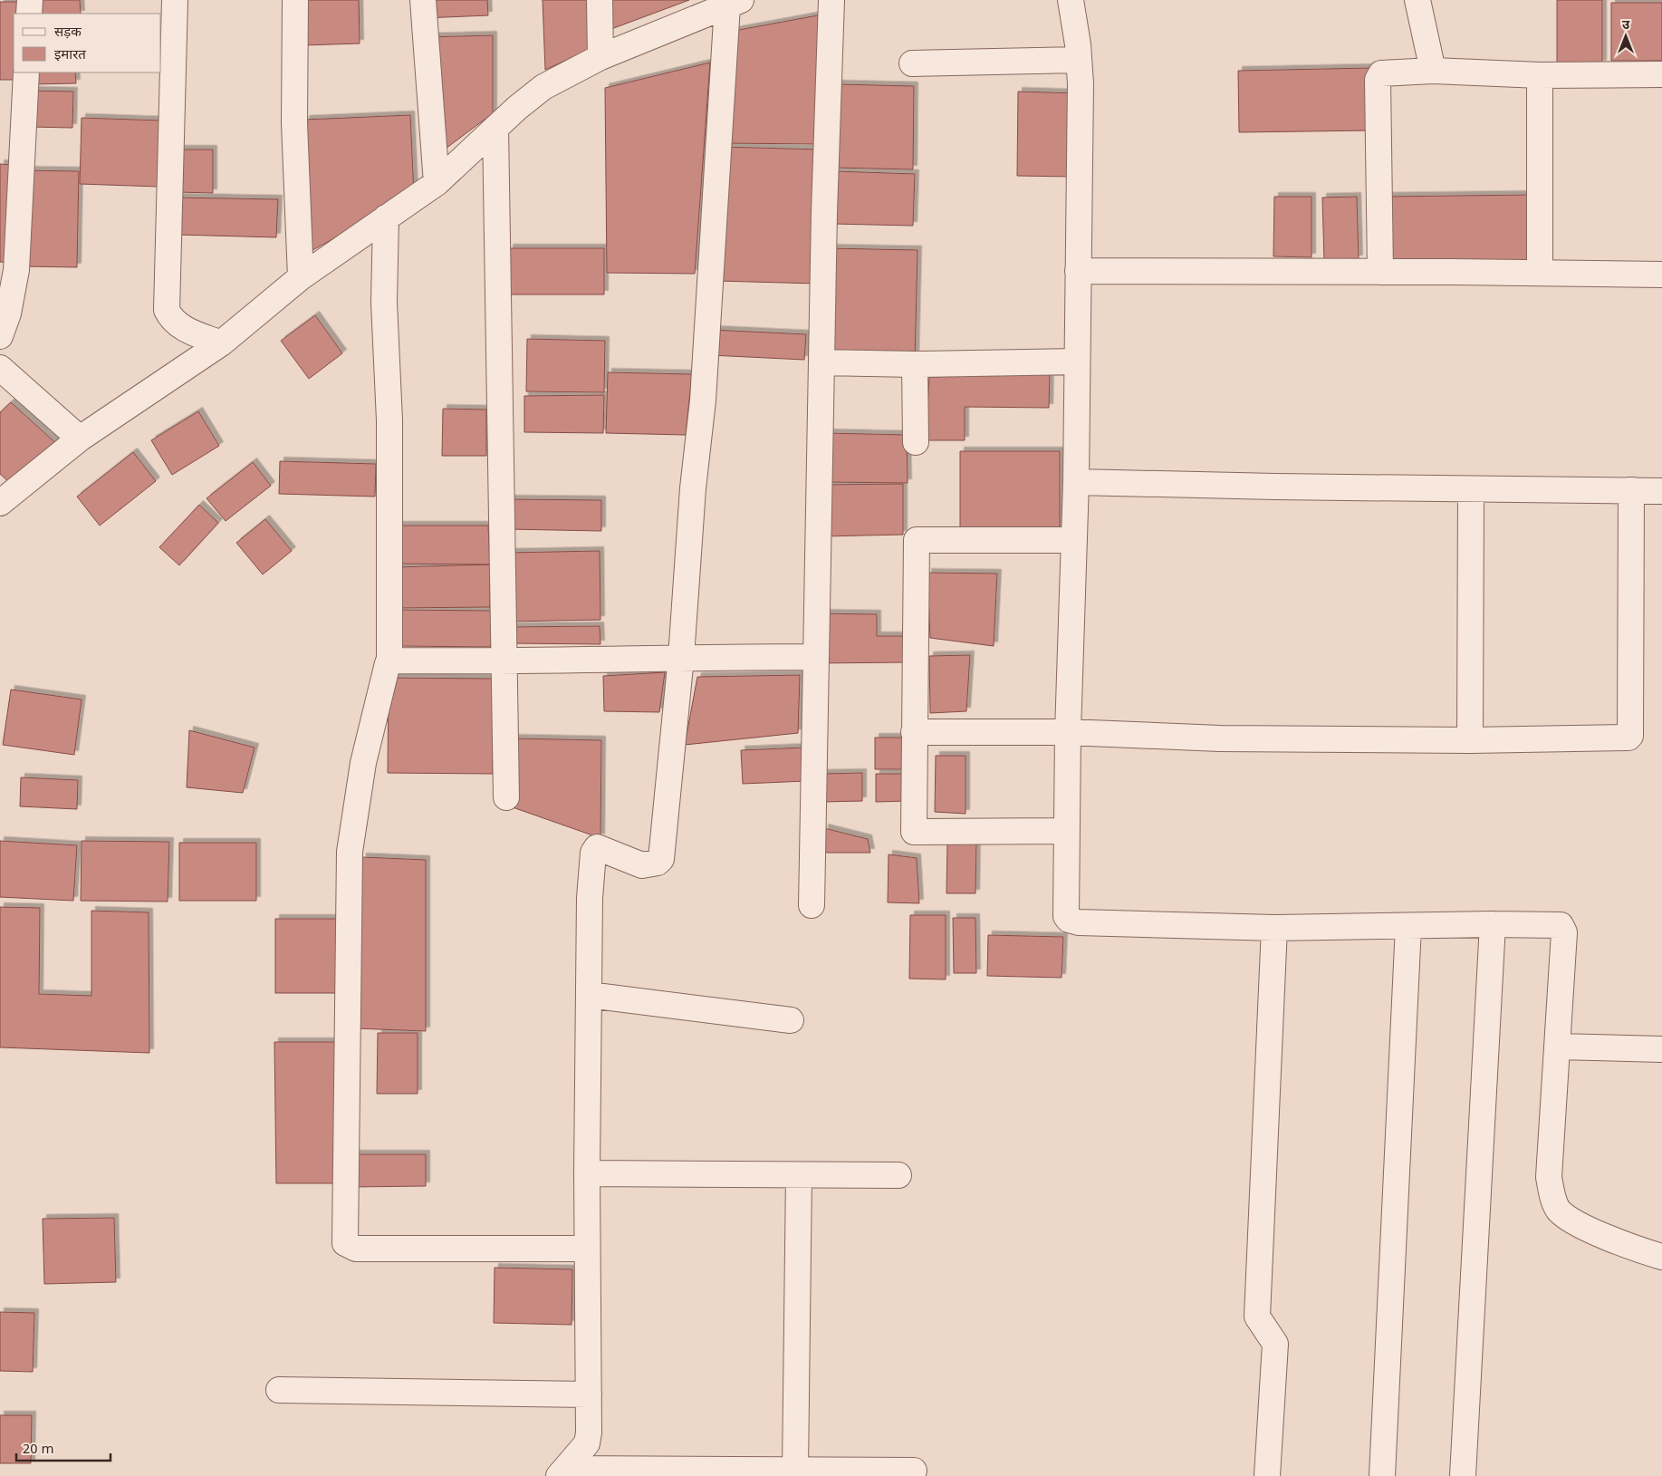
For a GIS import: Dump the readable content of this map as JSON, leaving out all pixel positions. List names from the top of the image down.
{
  "legend": ["सड़क", "इमारत"],
  "scale_bar": "20 m",
  "north": "top"
}
